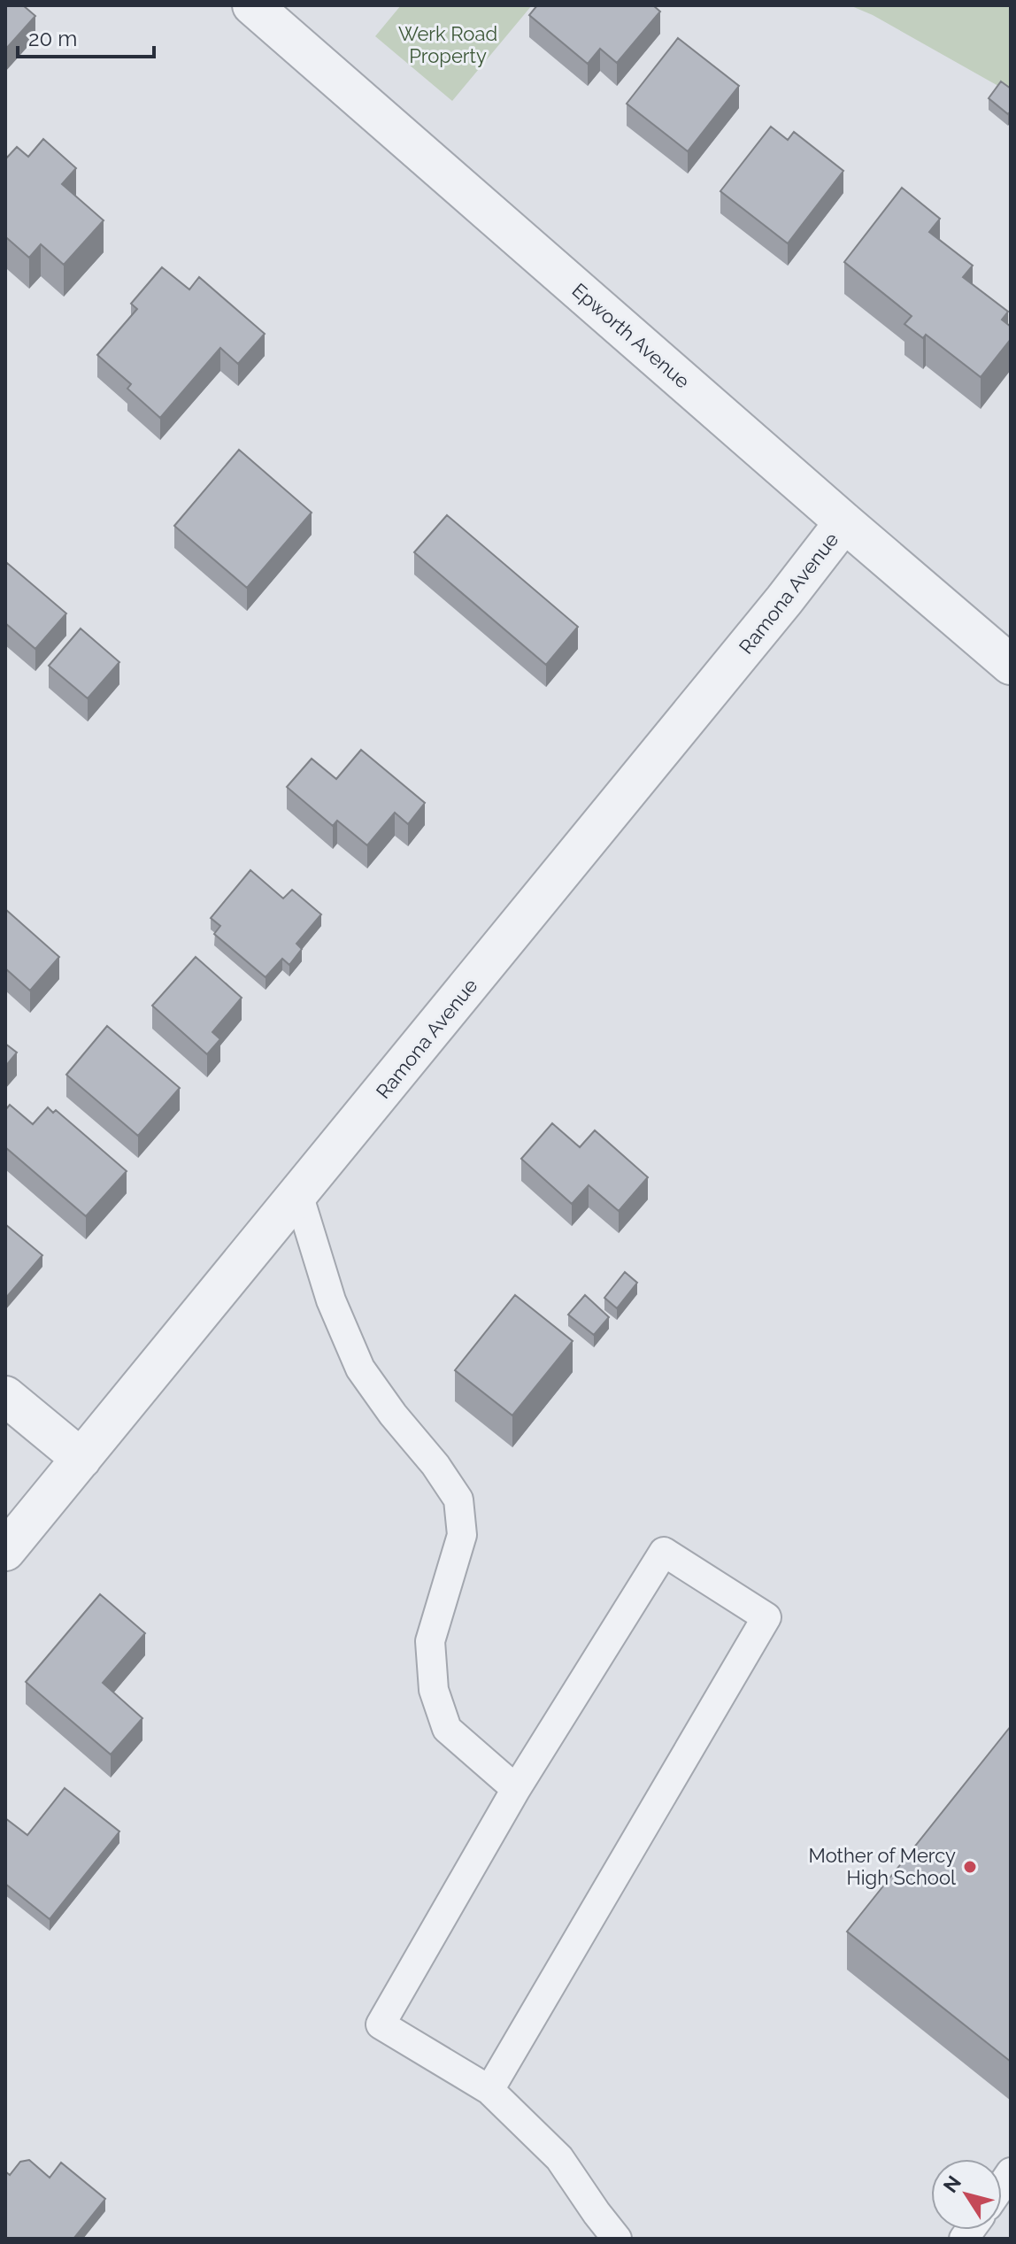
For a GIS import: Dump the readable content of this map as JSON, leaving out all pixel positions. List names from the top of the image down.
{
  "streets": {
    "street": ["Epworth Avenue", "Ramona Avenue"]
  },
  "crossings": [
    ["Epworth Avenue", "Ramona Avenue"]
  ],
  "parks": ["Werk Road Property"],
  "places": ["Mother of Mercy High School"],
  "scale_bar": "20 m",
  "north": "top left"
}
